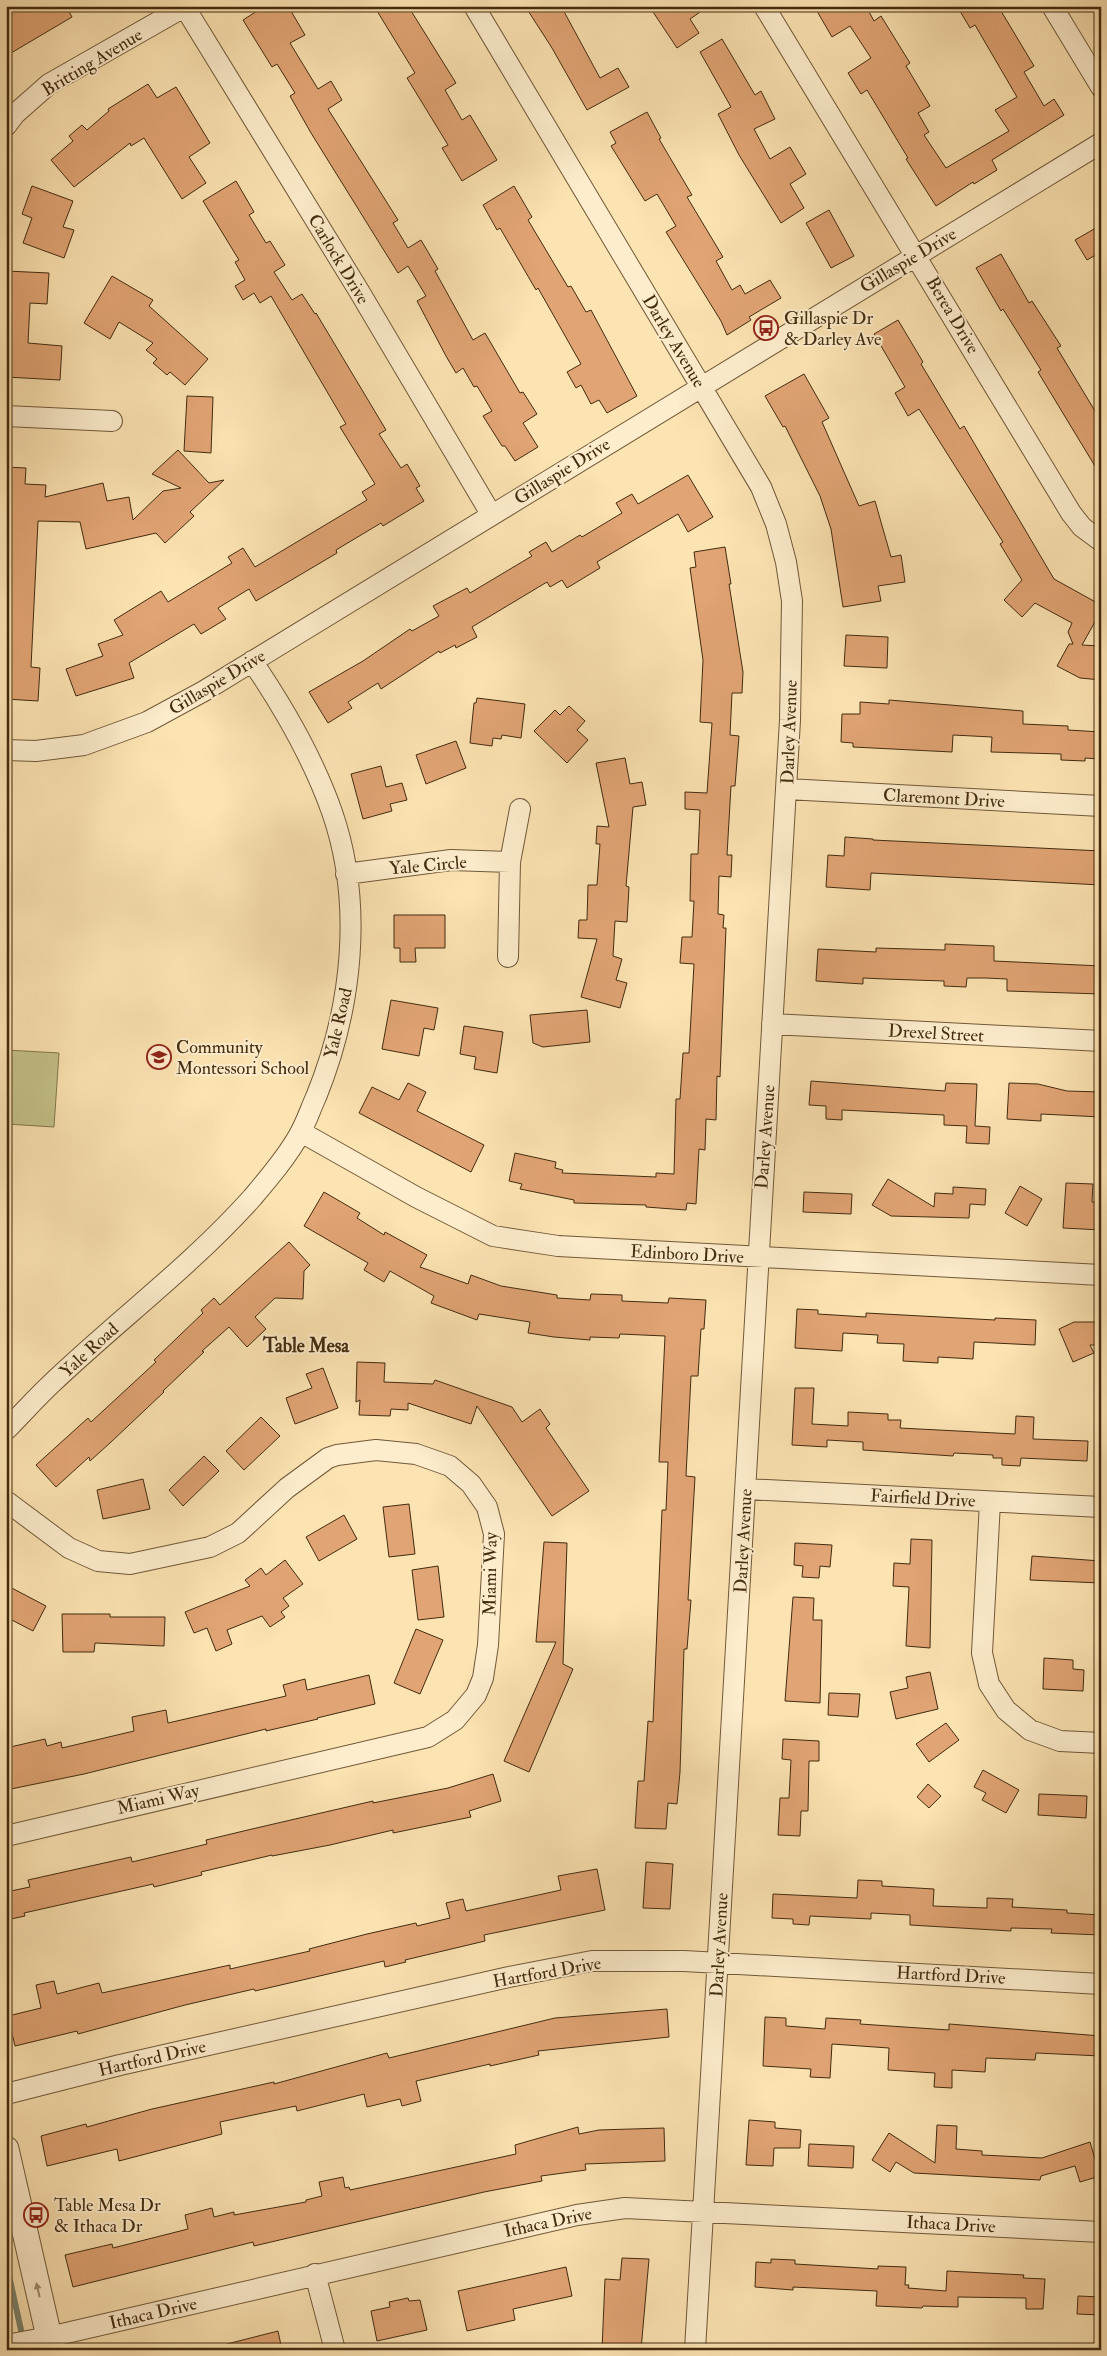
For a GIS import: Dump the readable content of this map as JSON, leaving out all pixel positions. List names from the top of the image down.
{
  "streets": {
    "street": [
      "Britting Avenue",
      "Carlock Drive",
      "Gillaspie Drive",
      "Berea Drive",
      "Darley Avenue",
      "Claremont Drive",
      "Yale Circle",
      "Yale Road",
      "Drexel Street",
      "Edinboro Drive",
      "Fairfield Drive",
      "Miami Way",
      "Hartford Drive",
      "Ithaca Drive"
    ]
  },
  "crossings": [
    ["Britting Avenue", "Carlock Drive"],
    ["Carlock Drive", "Gillaspie Drive"],
    ["Gillaspie Drive", "Berea Drive"],
    ["Gillaspie Drive", "Darley Avenue"],
    ["Gillaspie Drive", "Yale Road"],
    ["Darley Avenue", "Claremont Drive"],
    ["Darley Avenue", "Drexel Street"],
    ["Darley Avenue", "Edinboro Drive"],
    ["Darley Avenue", "Fairfield Drive"],
    ["Darley Avenue", "Hartford Drive"],
    ["Darley Avenue", "Ithaca Drive"],
    ["Yale Circle", "Yale Road"],
    ["Yale Road", "Edinboro Drive"]
  ],
  "districts": ["Table Mesa"],
  "places": {
    "bus stop": ["Gillaspie Dr & Darley Ave", "Table Mesa Dr & Ithaca Dr"],
    "school or university": ["Community Montessori School"]
  }
}
